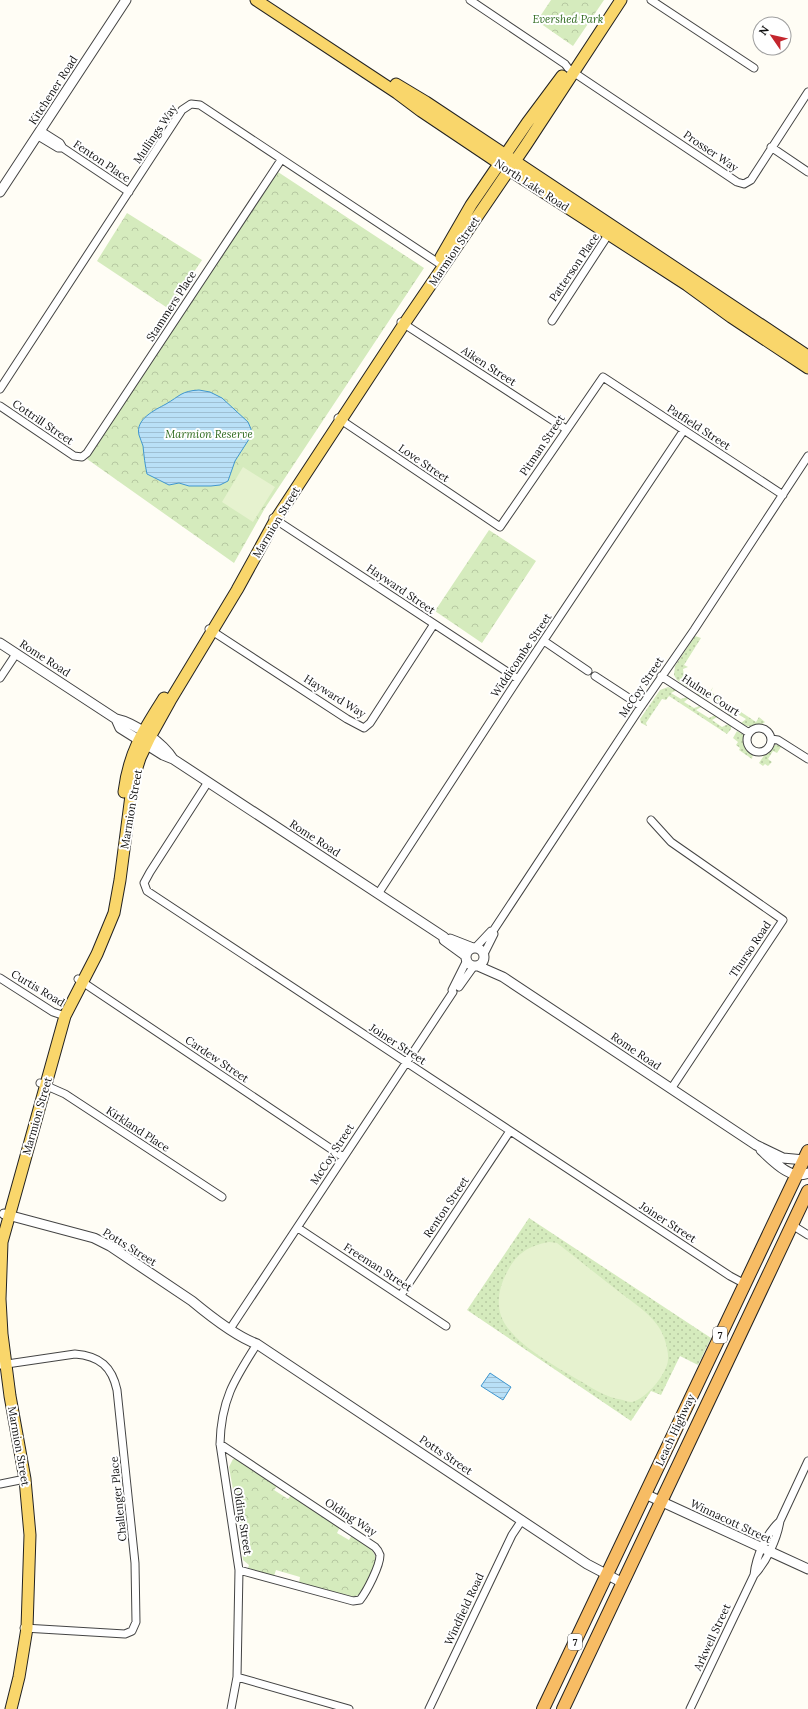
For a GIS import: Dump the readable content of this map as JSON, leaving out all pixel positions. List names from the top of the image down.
{
  "streets": {
    "highway": ["7", "Leach Highway"],
    "main road": ["North Lake Road", "Marmion Street"],
    "street": [
      "Kitchener Road",
      "Mullings Way",
      "Prosser Way",
      "Fenton Place",
      "Patterson Place",
      "Stammers Place",
      "Aiken Street",
      "Cottrill Street",
      "Patfield Street",
      "Pitman Street",
      "Love Street",
      "Hayward Street",
      "Widdicombe Street",
      "Rome Road",
      "McCoy Street",
      "Hulme Court",
      "Hayward Way",
      "Thurso Road",
      "Curtis Road",
      "Joiner Street",
      "Cardew Street",
      "Kirkland Place",
      "Renton Street",
      "Potts Street",
      "Freeman Street",
      "Challenger Place",
      "Olding Way",
      "Olding Street",
      "Winnacott Street",
      "Windfield Road",
      "Arkwell Street"
    ]
  },
  "crossings": [
    ["Kitchener Road", "Fenton Place"],
    ["Mullings Way", "Fenton Place"],
    ["Mullings Way", "Marmion Street"],
    ["Mullings Way", "Stammers Place"],
    ["Prosser Way", "Marmion Street"],
    ["North Lake Road", "Marmion Street"],
    ["North Lake Road", "Patterson Place"],
    ["Marmion Street", "Aiken Street"],
    ["Marmion Street", "Love Street"],
    ["Marmion Street", "Hayward Street"],
    ["Marmion Street", "Rome Road"],
    ["Marmion Street", "Hayward Way"],
    ["Marmion Street", "Curtis Road"],
    ["Marmion Street", "Cardew Street"],
    ["Marmion Street", "Kirkland Place"],
    ["Marmion Street", "Potts Street"],
    ["Marmion Street", "Challenger Place"],
    ["Stammers Place", "Cottrill Street"],
    ["Aiken Street", "Pitman Street"],
    ["Patfield Street", "Pitman Street"],
    ["Patfield Street", "Widdicombe Street"],
    ["Patfield Street", "McCoy Street"],
    ["Pitman Street", "Love Street"],
    ["Hayward Street", "Widdicombe Street"],
    ["Hayward Street", "Hayward Way"],
    ["Widdicombe Street", "Rome Road"],
    ["Rome Road", "McCoy Street"],
    ["Rome Road", "Thurso Road"],
    ["Rome Road", "Joiner Street"],
    ["Rome Road", "Leach Highway"],
    ["McCoy Street", "Hulme Court"],
    ["McCoy Street", "Joiner Street"],
    ["McCoy Street", "Cardew Street"],
    ["McCoy Street", "Potts Street"],
    ["McCoy Street", "Freeman Street"],
    ["Joiner Street", "Renton Street"],
    ["Joiner Street", "Leach Highway"],
    ["Renton Street", "Freeman Street"],
    ["Potts Street", "Leach Highway"],
    ["Potts Street", "Olding Street"],
    ["Potts Street", "Windfield Road"],
    ["Leach Highway", "Winnacott Street"],
    ["Olding Way", "Olding Street"],
    ["Winnacott Street", "Arkwell Street"]
  ],
  "parks": ["Evershed Park", "Marmion Reserve"],
  "north": "top left"
}
